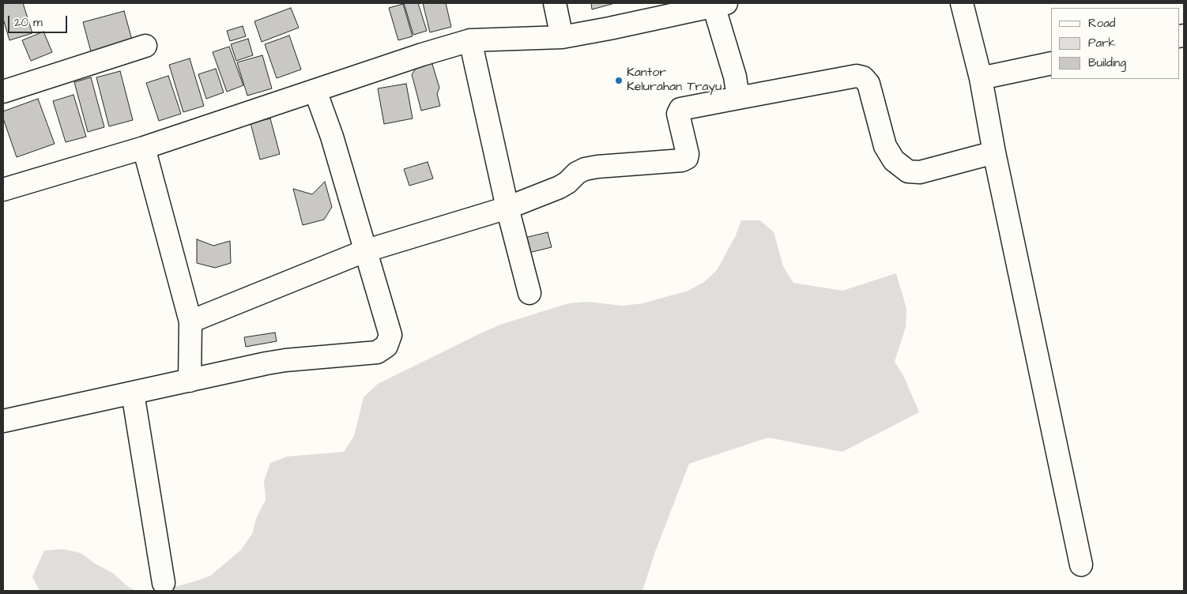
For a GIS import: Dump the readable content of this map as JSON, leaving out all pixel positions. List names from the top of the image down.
{
  "places": ["Kantor Kelurahan Trayu"],
  "legend": ["Road", "Park", "Building"],
  "scale_bar": "20 m"
}
